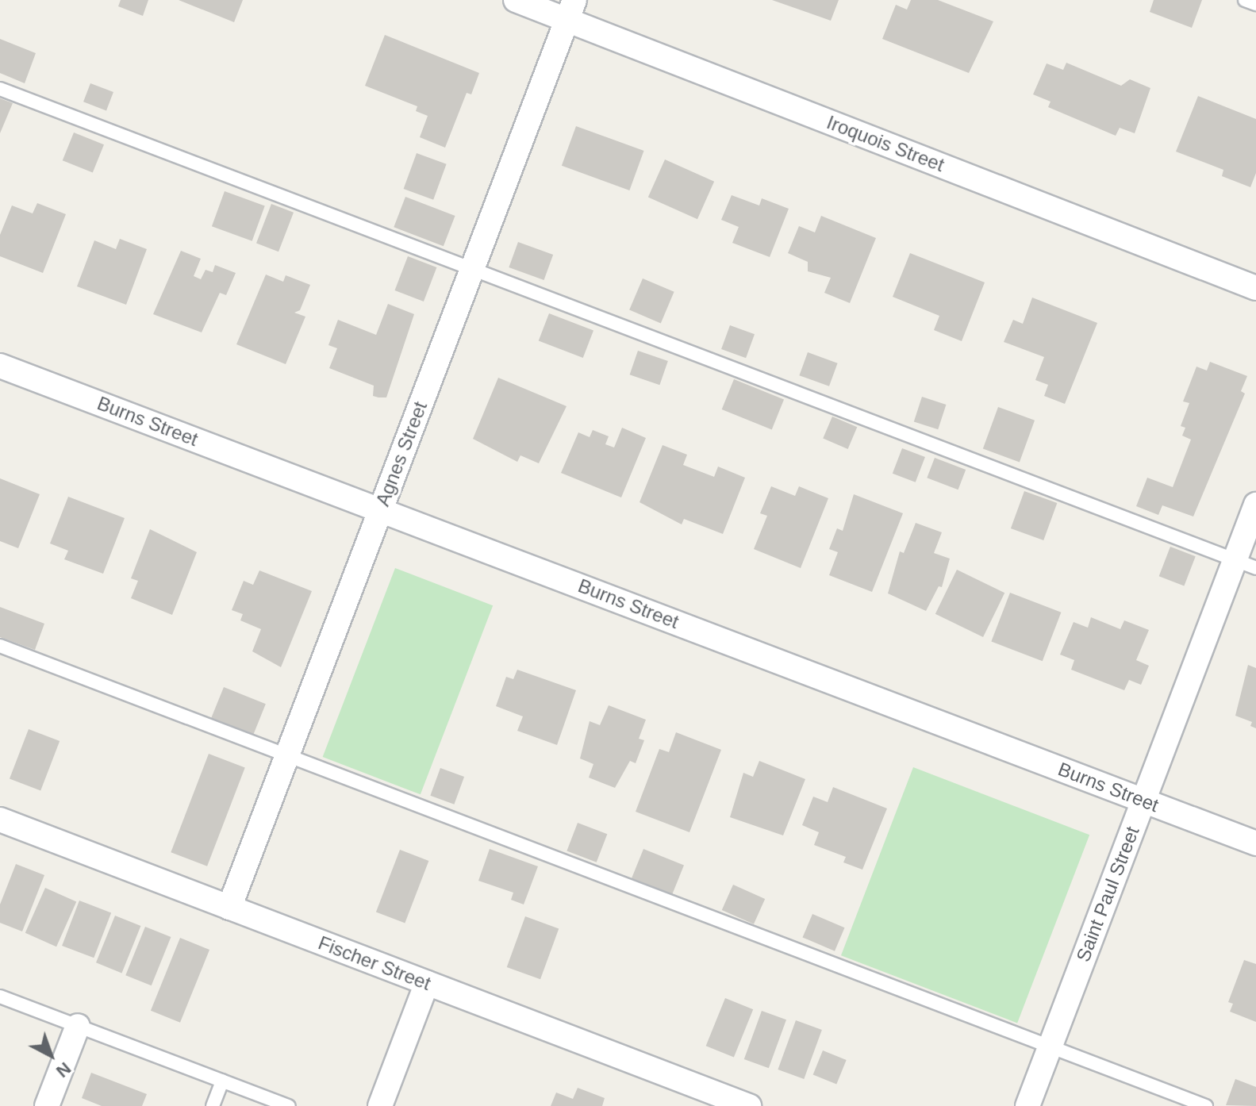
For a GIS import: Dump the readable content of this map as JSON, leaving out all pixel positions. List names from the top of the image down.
{
  "streets": {
    "street": [
      "Iroquois Street",
      "Burns Street",
      "Agnes Street",
      "Saint Paul Street",
      "Fischer Street"
    ]
  },
  "crossings": [
    ["Iroquois Street", "Agnes Street"],
    ["Burns Street", "Agnes Street"],
    ["Burns Street", "Saint Paul Street"],
    ["Agnes Street", "Fischer Street"]
  ],
  "north": "bottom right"
}
